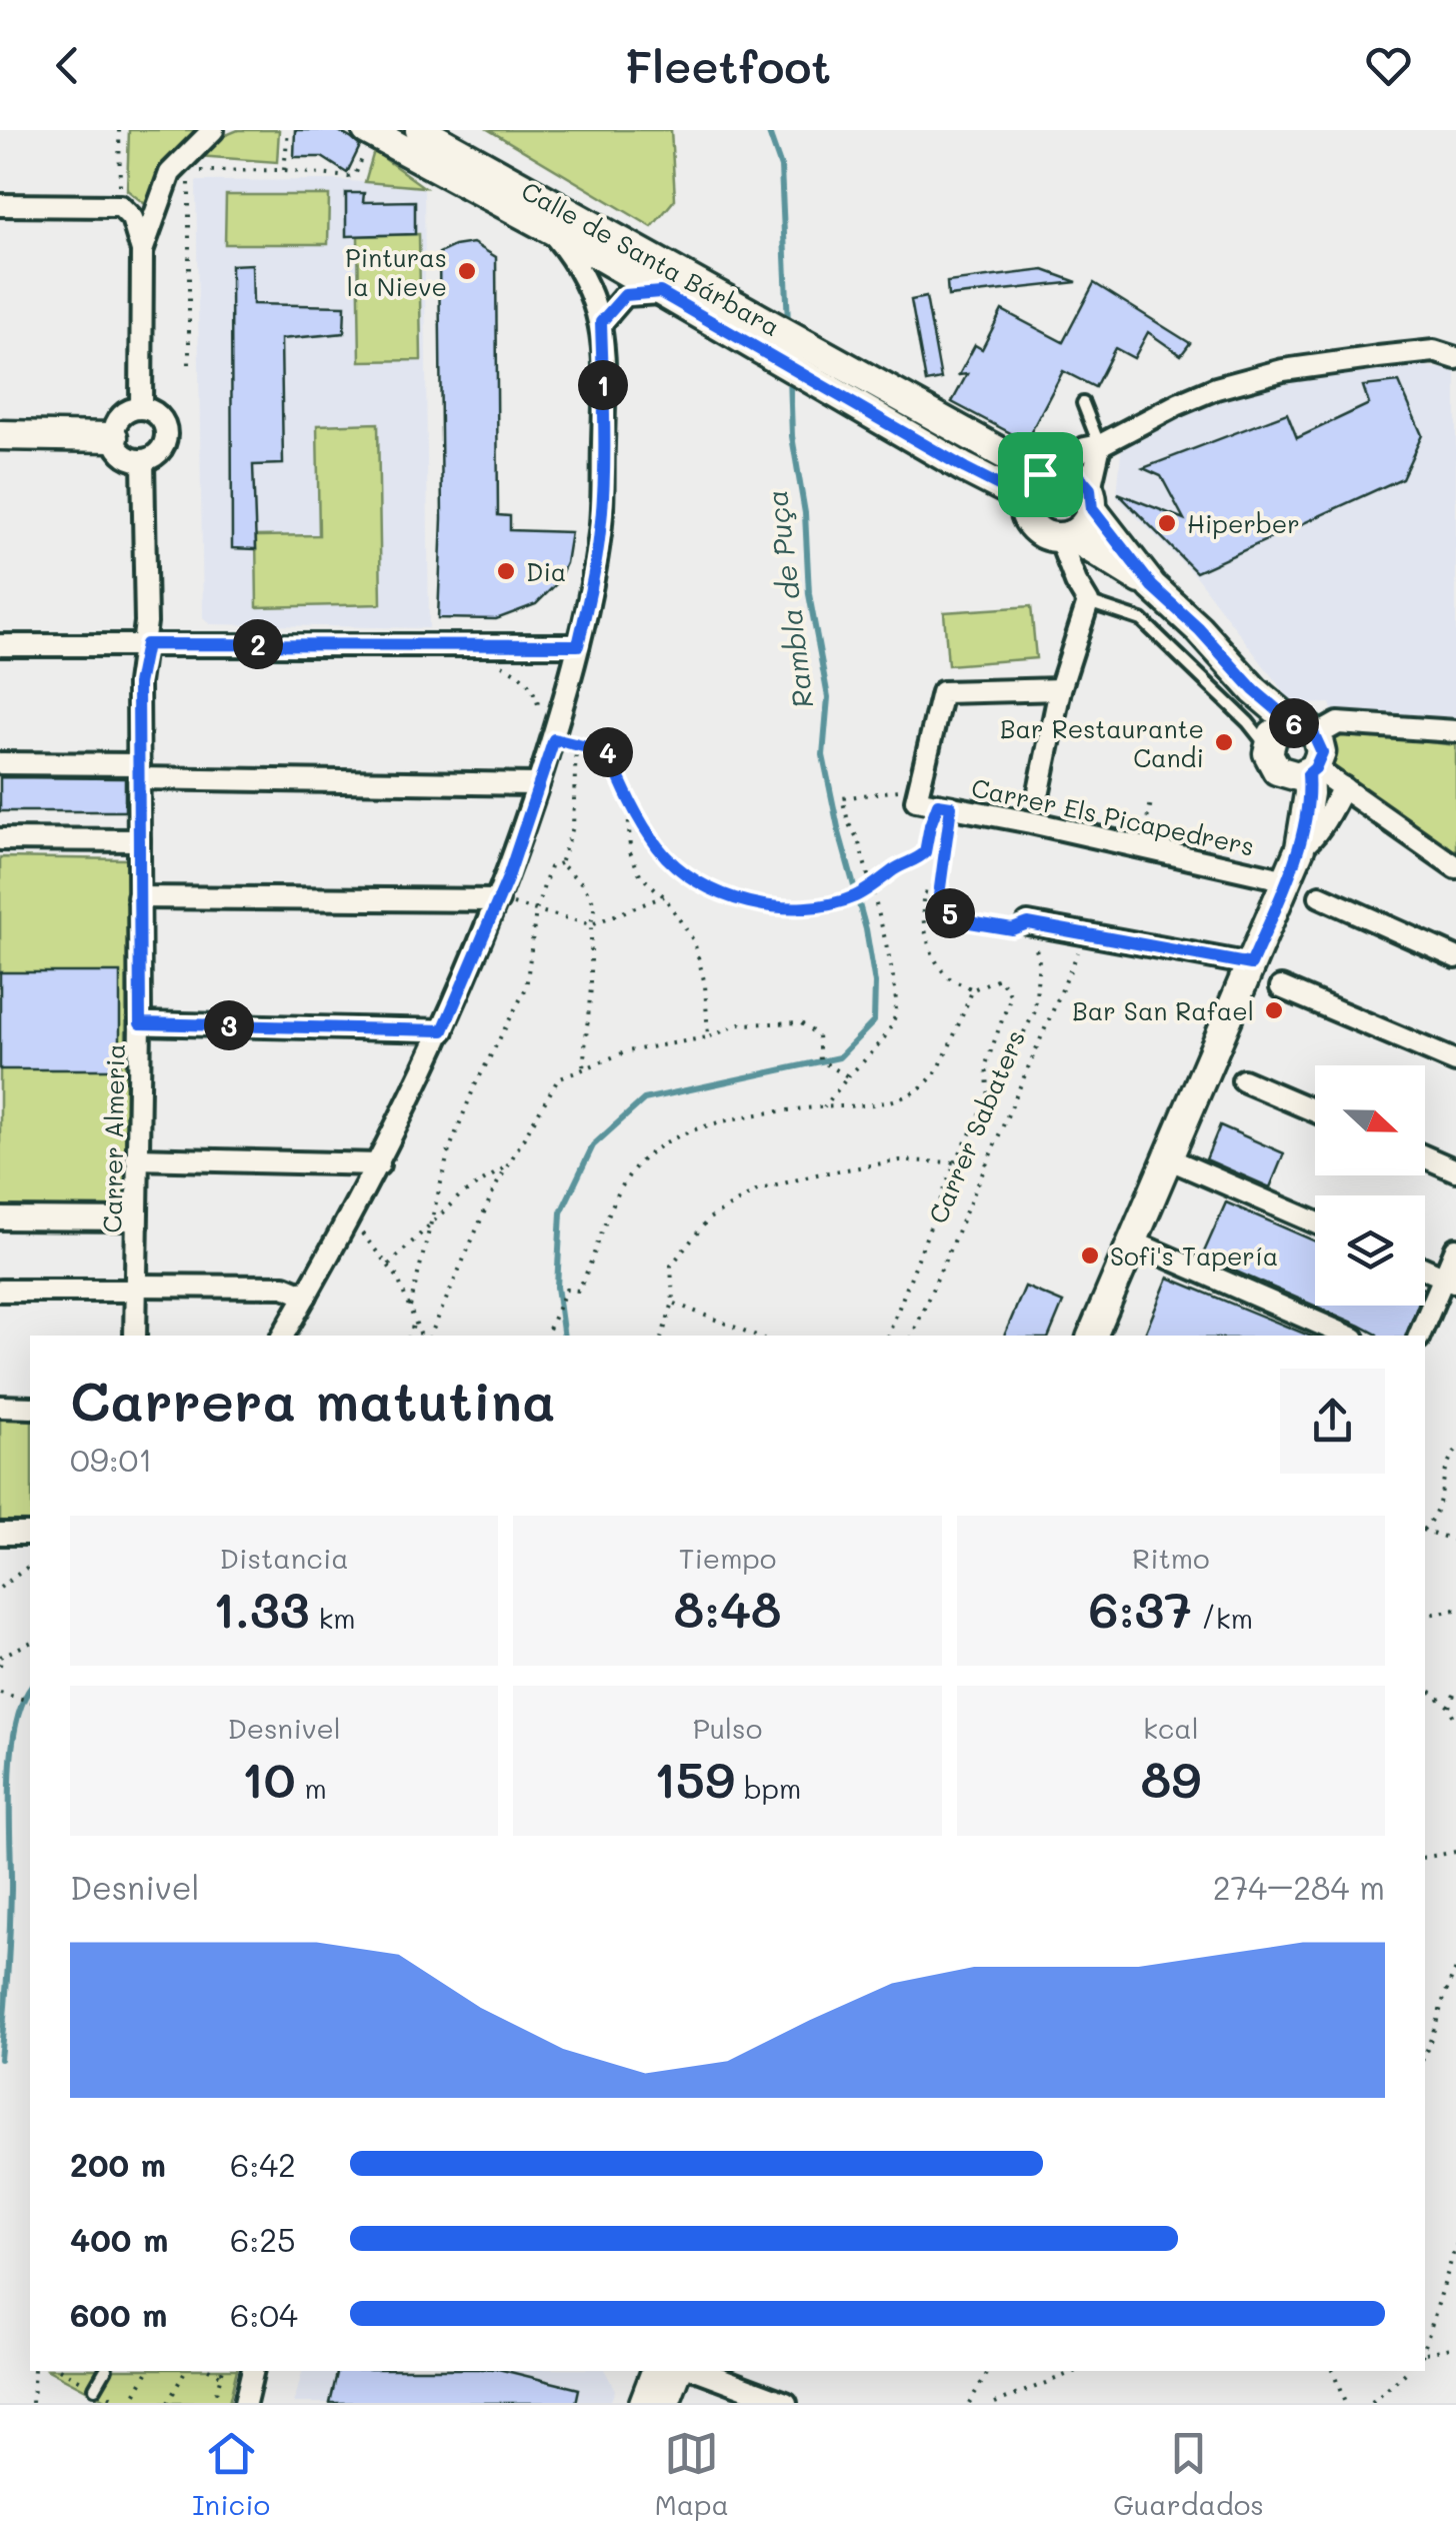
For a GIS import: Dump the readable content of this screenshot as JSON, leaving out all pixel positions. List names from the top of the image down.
{
  "streets": {
    "street": ["Calle de Santa Bárbara", "Carrer Els Picapedrers", "Carrer Almeria"],
    "path": ["Carrer Sabaters"]
  },
  "water": ["Rambla de Puça"],
  "places": [
    "Pinturas la Nieve",
    "Hiperber",
    "Dia",
    "Bar Restaurante Candi",
    "Bar San Rafael",
    "Sofi's Tapería"
  ],
  "north": "right",
  "page": {
    "header": "Fleetfoot",
    "pins": [
      "1",
      "2",
      "6",
      "4",
      "5",
      "3"
    ],
    "heading": ["Carrera matutina", "09:01"],
    "stats": [
      ["Distancia", "1.33 km"],
      ["Tiempo", "8:48"],
      ["Ritmo", "6:37 /km"],
      ["Desnivel", "10 m"],
      ["Pulso", "159 bpm"],
      ["kcal", "89"]
    ],
    "chart": ["Desnivel", "274–284 m"],
    "list": [
      {
        "name": "200 m",
        "note": "6:42"
      },
      {
        "name": "400 m",
        "note": "6:25"
      },
      {
        "name": "600 m",
        "note": "6:04"
      }
    ],
    "tabs": ["Inicio", "Mapa", "Guardados"]
  }
}
